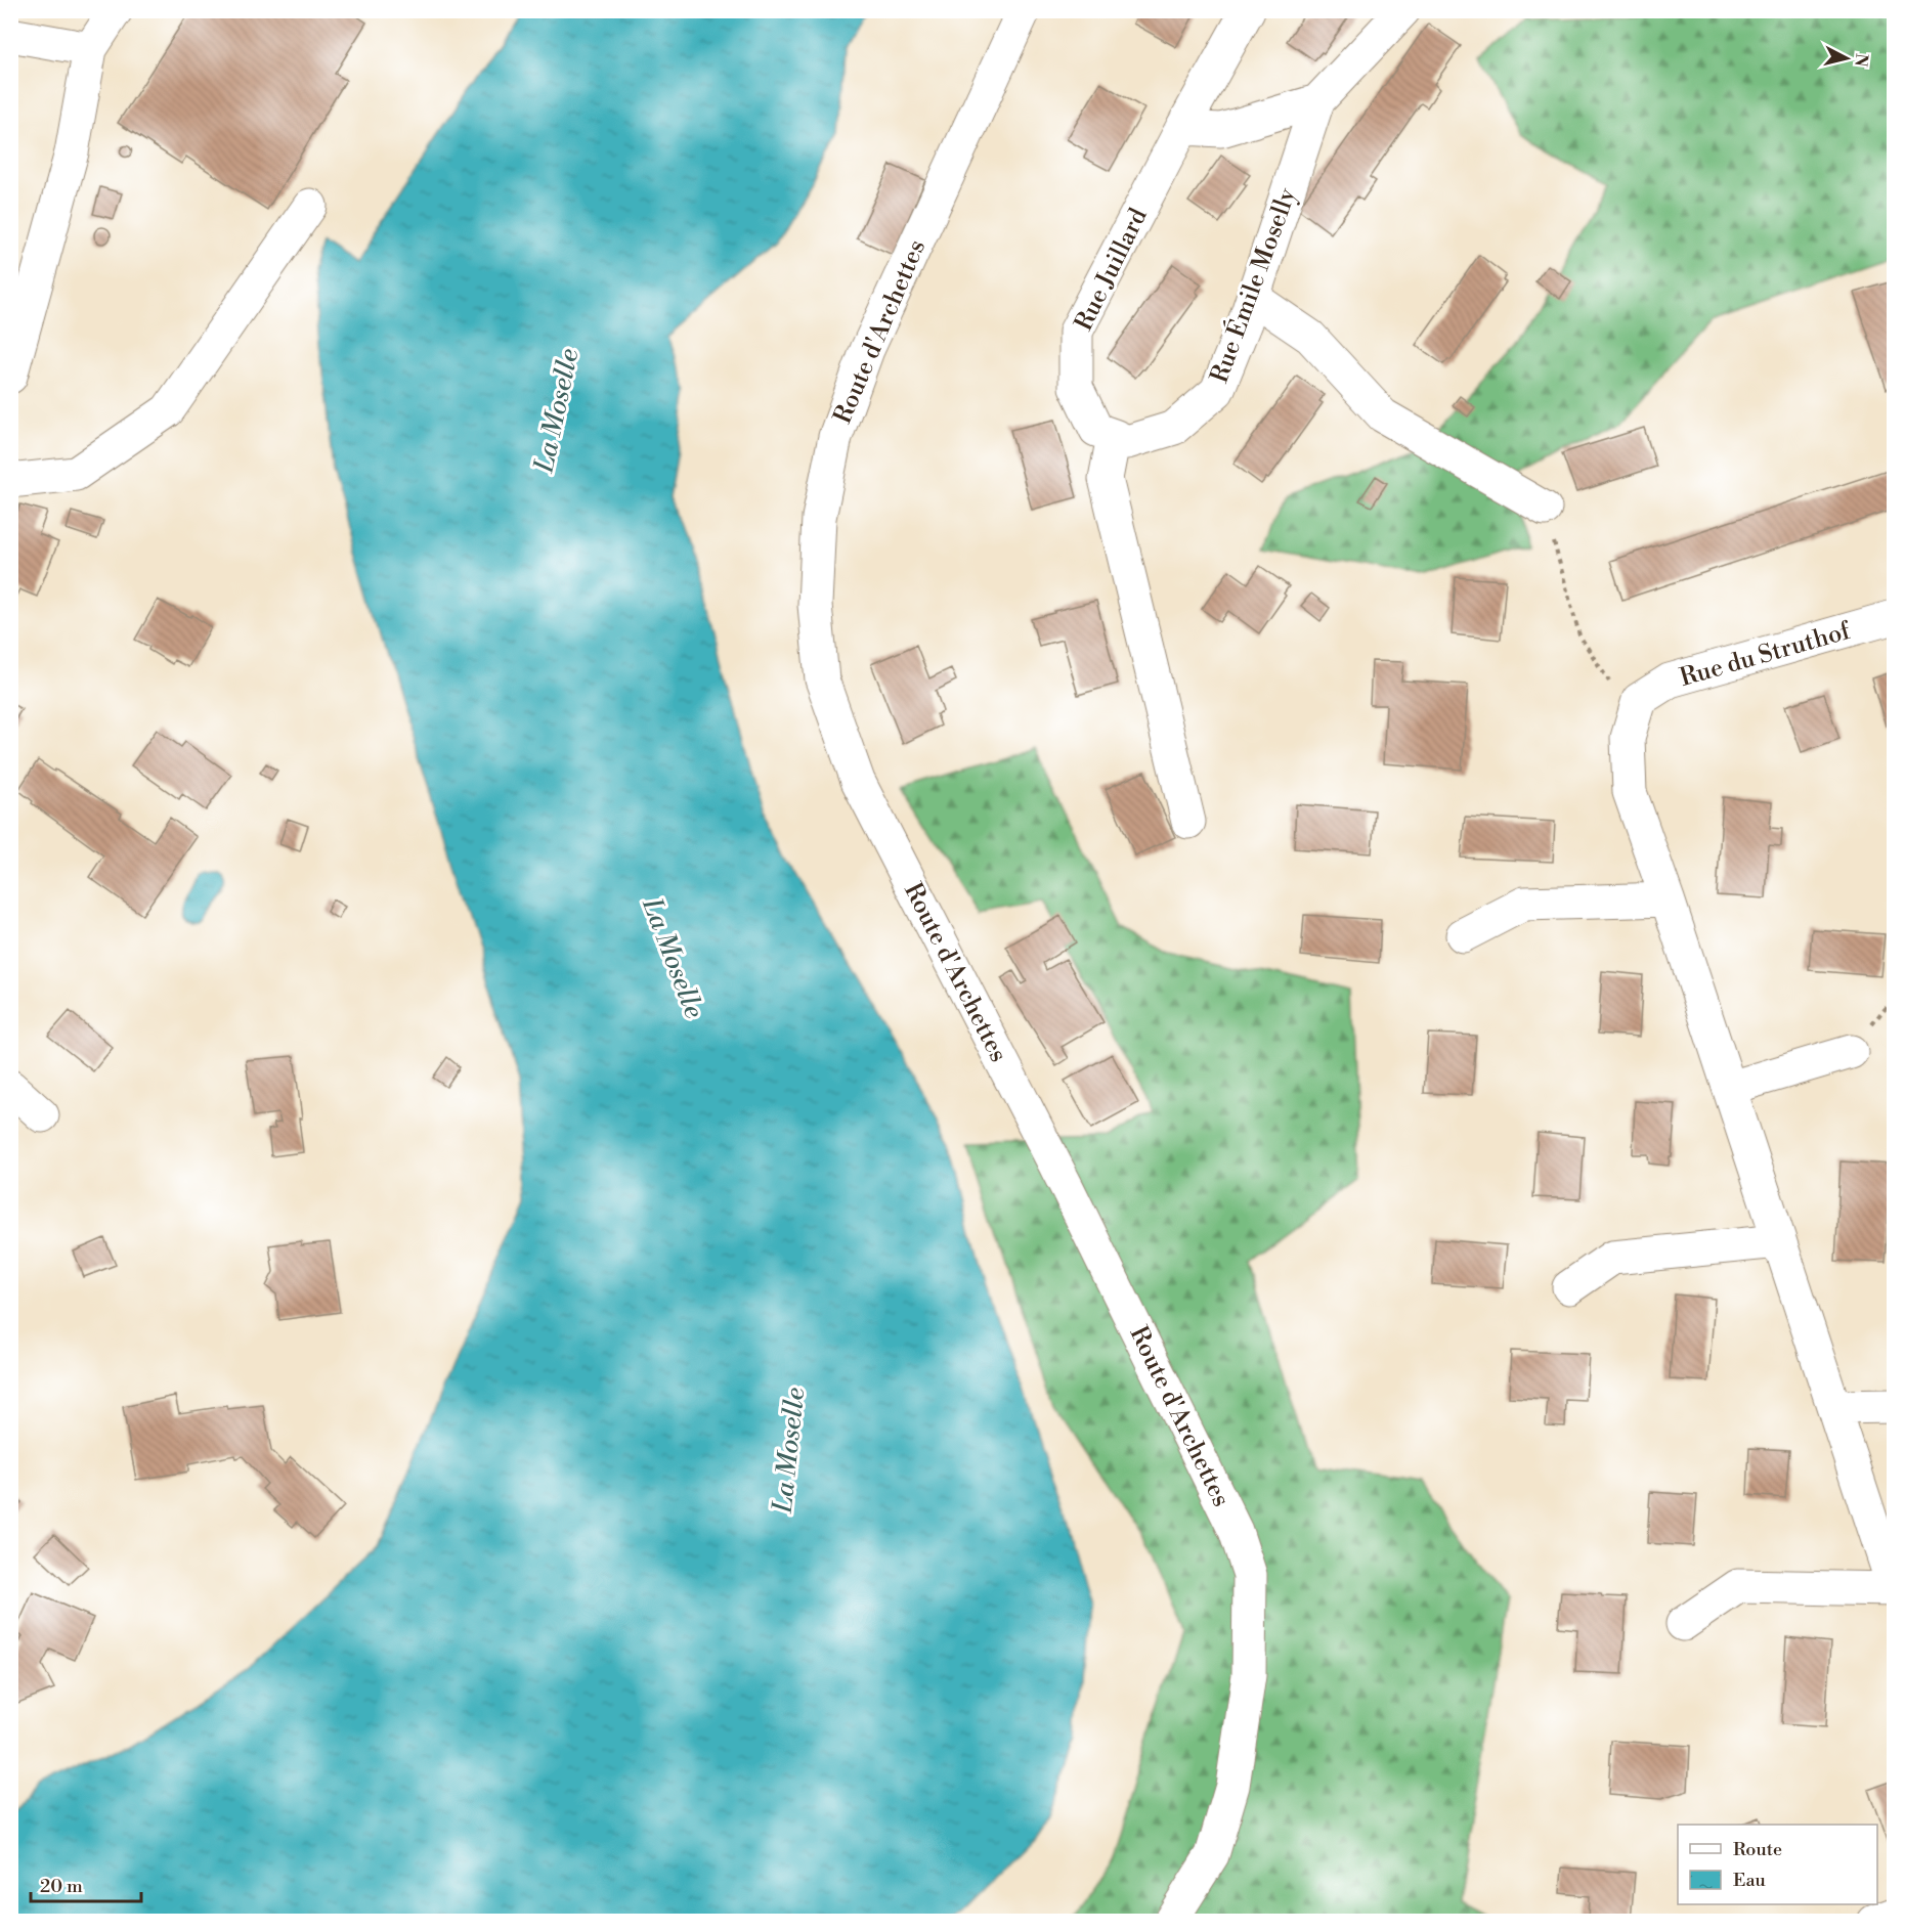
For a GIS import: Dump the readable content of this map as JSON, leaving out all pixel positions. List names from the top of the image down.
{
  "streets": {
    "street": [
      "Rue Juillard",
      "Rue Émile Moselly",
      "Route d'Archettes",
      "Rue du Struthof"
    ]
  },
  "crossings": [
    ["Rue Juillard", "Rue Émile Moselly"]
  ],
  "water": ["La Moselle"],
  "legend": ["Route", "Eau"],
  "scale_bar": "20 m",
  "north": "right"
}
